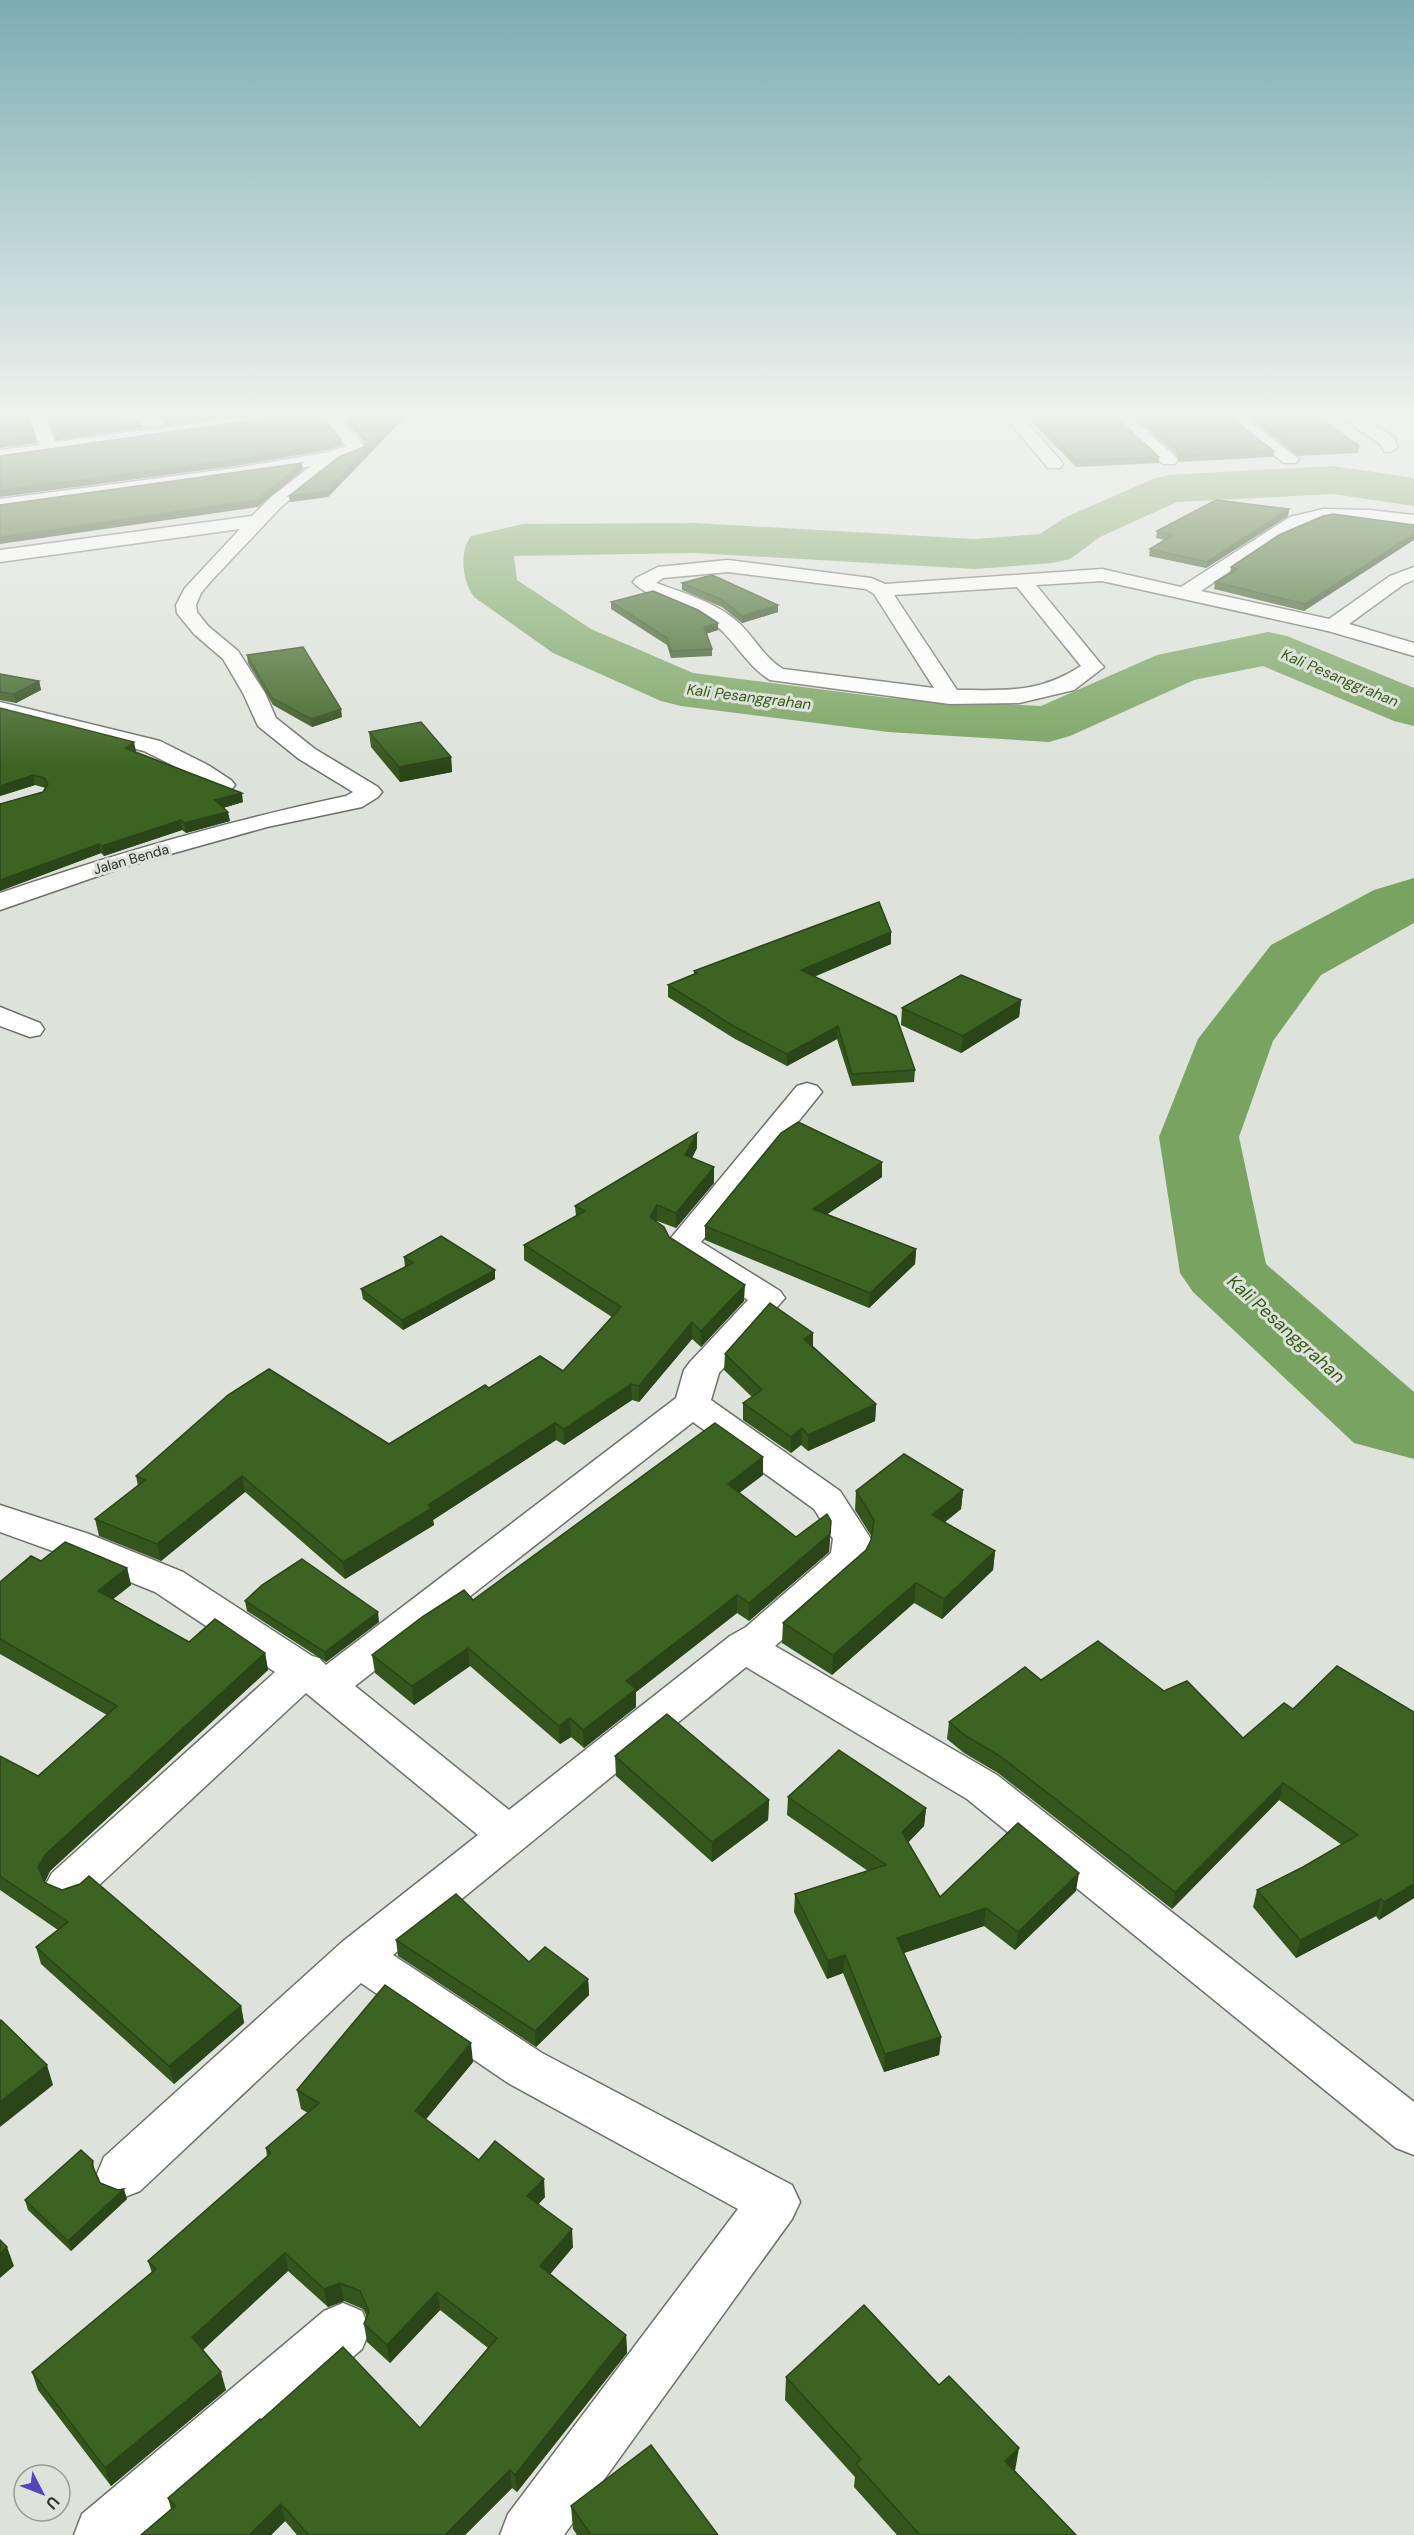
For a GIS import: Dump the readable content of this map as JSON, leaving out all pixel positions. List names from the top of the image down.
{
  "streets": {
    "street": ["Jalan Benda"]
  },
  "water": ["Kali Pesanggrahan"],
  "north": "bottom right"
}
